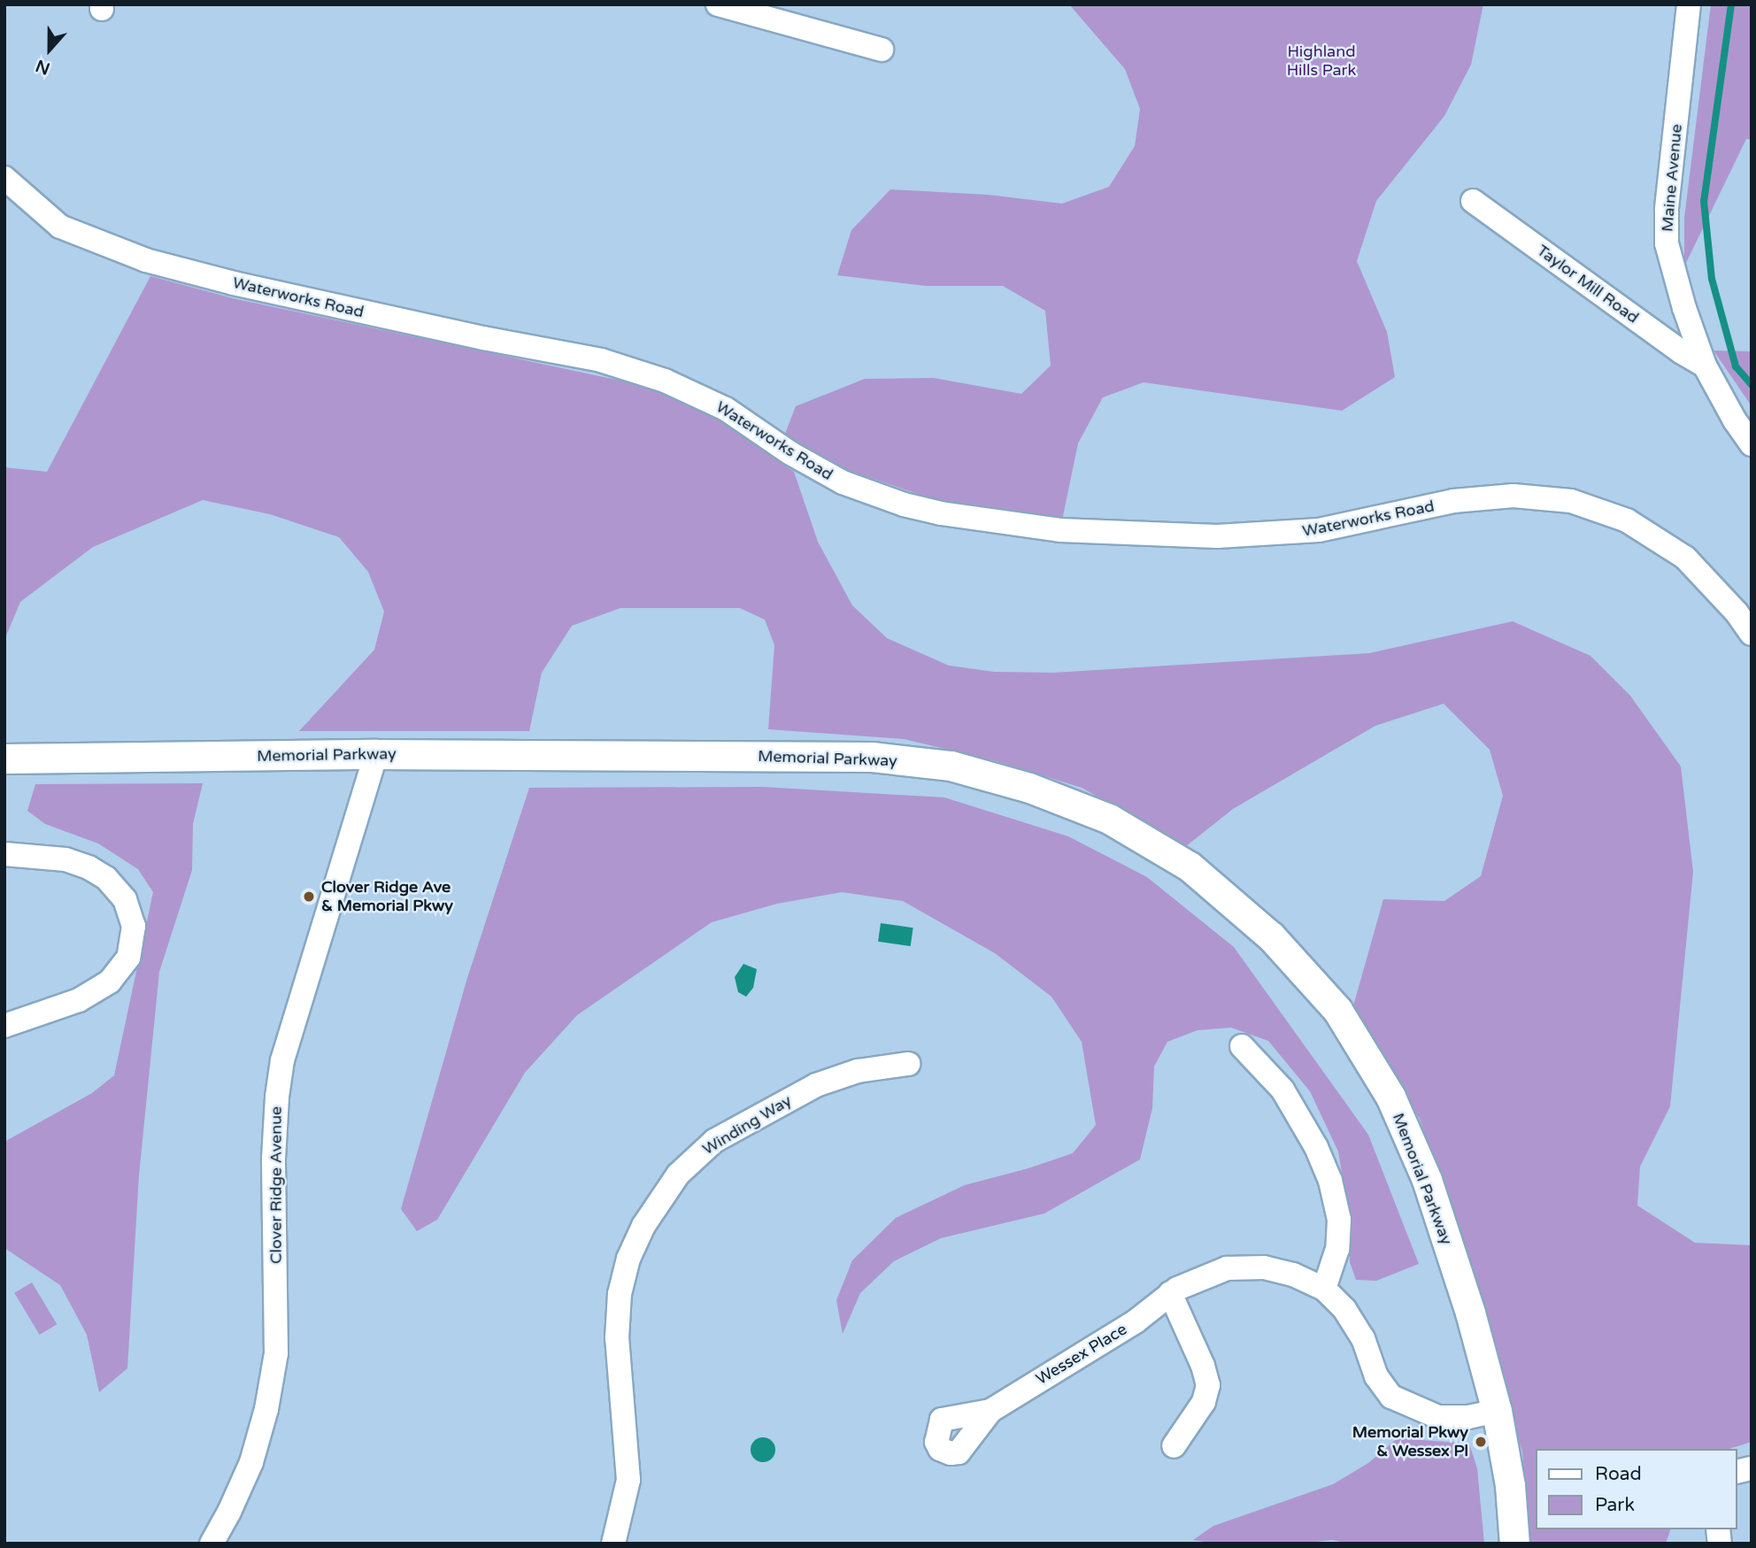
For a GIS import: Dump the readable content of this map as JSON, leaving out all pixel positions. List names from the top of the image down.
{
  "streets": {
    "main road": ["Memorial Parkway"],
    "street": [
      "Maine Avenue",
      "Taylor Mill Road",
      "Waterworks Road",
      "Winding Way",
      "Clover Ridge Avenue",
      "Wessex Place"
    ]
  },
  "crossings": [
    ["Maine Avenue", "Taylor Mill Road"],
    ["Memorial Parkway", "Clover Ridge Avenue"],
    ["Memorial Parkway", "Wessex Place"]
  ],
  "parks": ["Highland Hills Park"],
  "places": ["Clover Ridge Ave & Memorial Pkwy", "Memorial Pkwy & Wessex Pl"],
  "legend": ["Road", "Park"],
  "north": "bottom"
}
